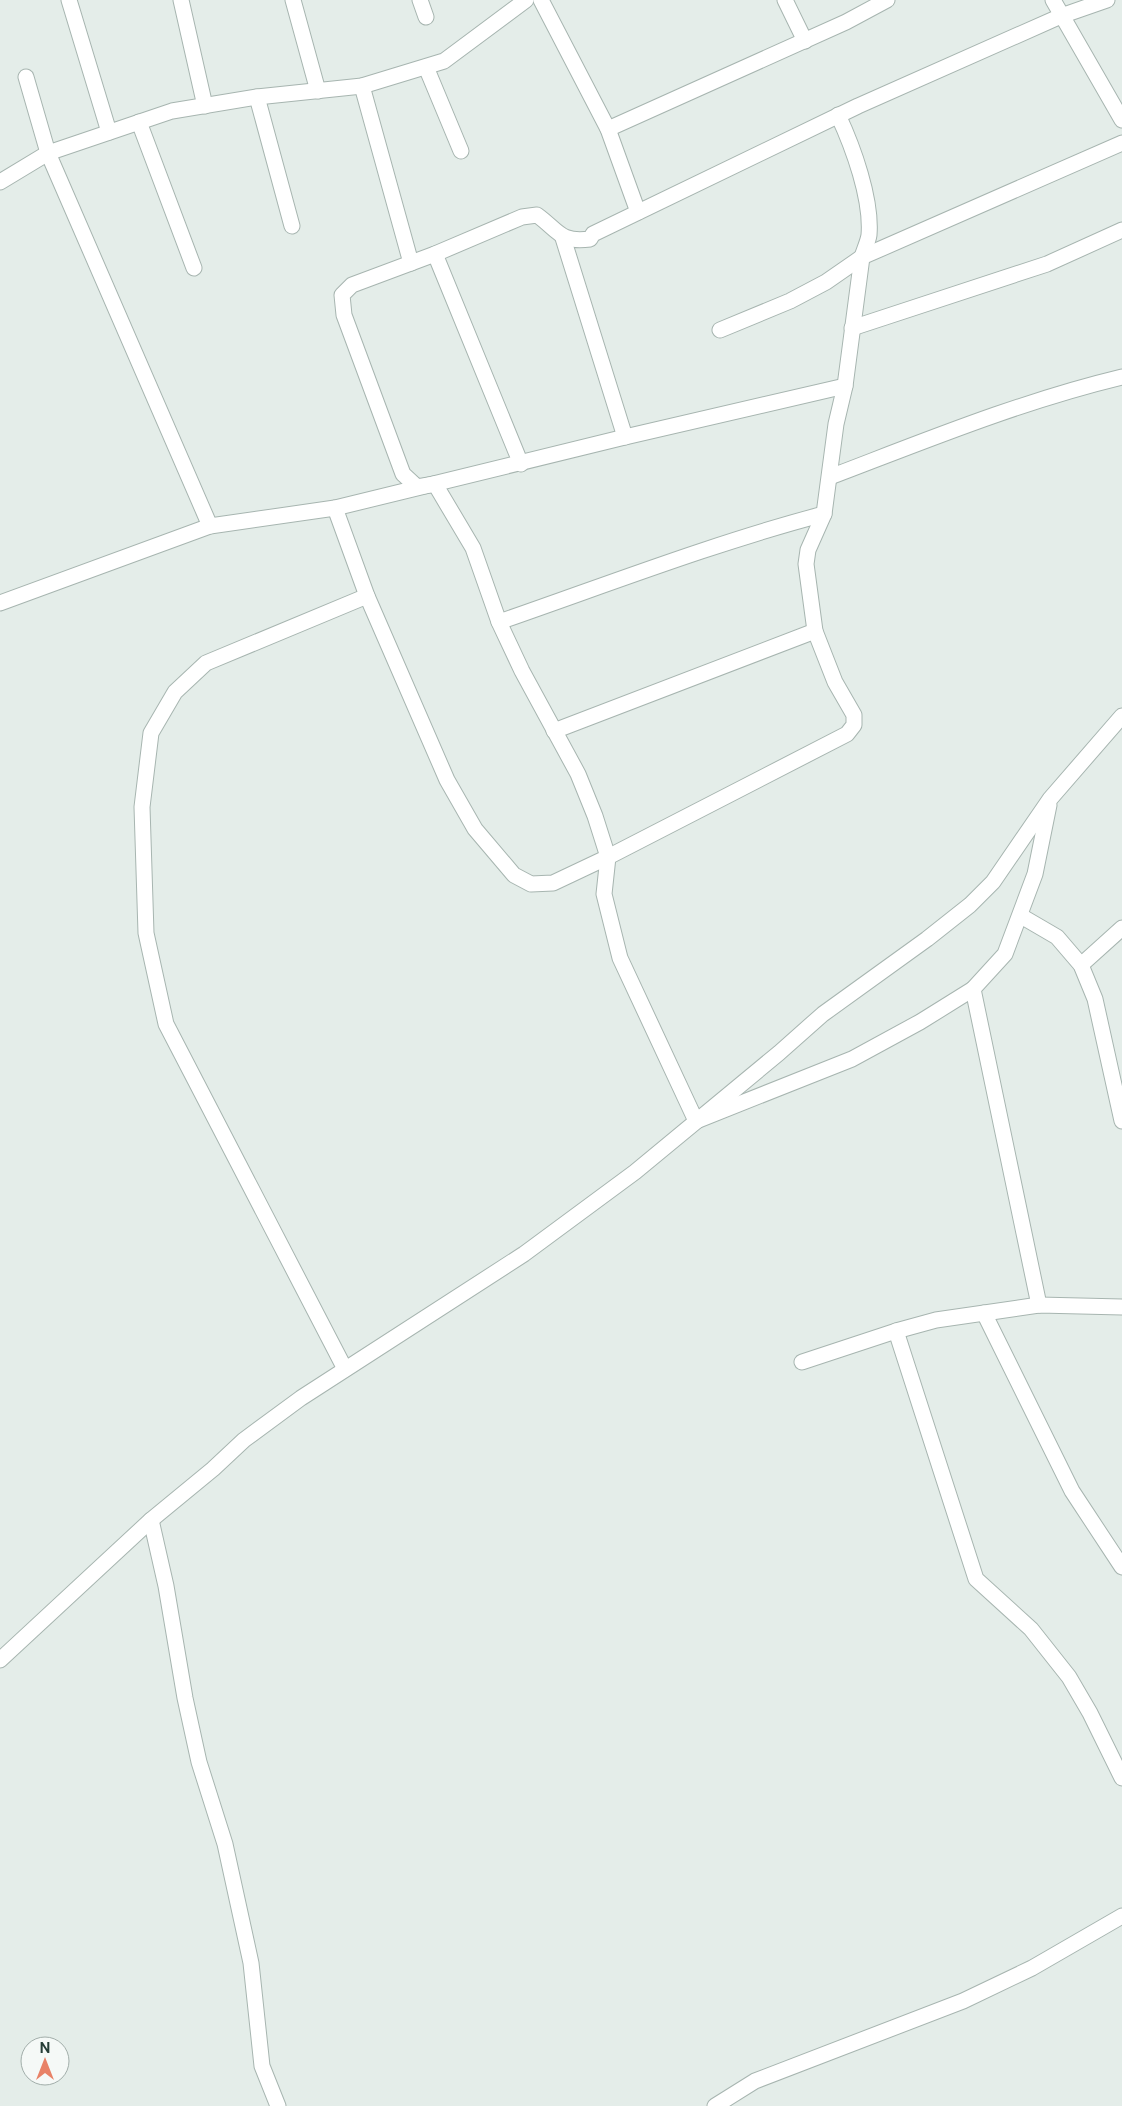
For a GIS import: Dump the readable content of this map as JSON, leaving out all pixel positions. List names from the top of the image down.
{
  "north": "top"
}
